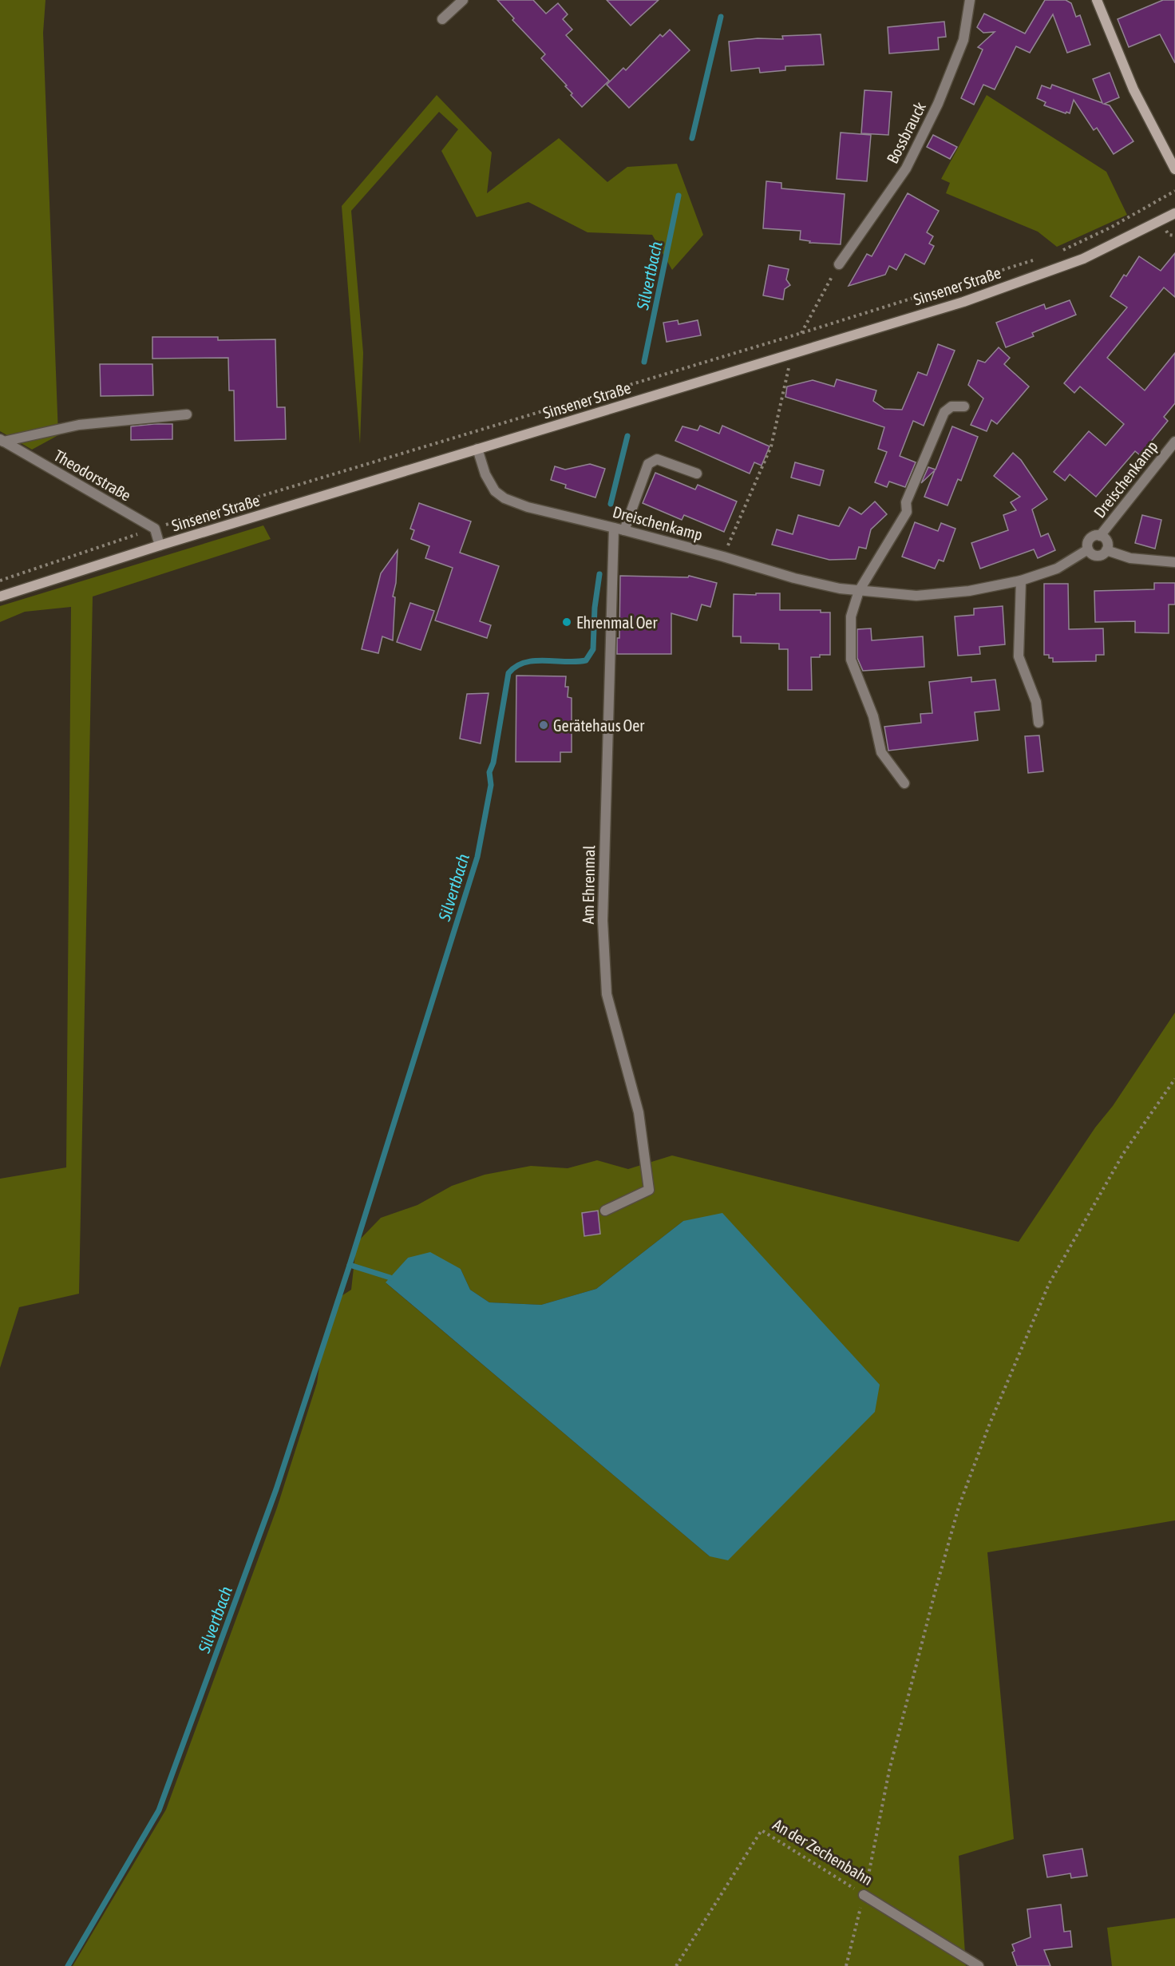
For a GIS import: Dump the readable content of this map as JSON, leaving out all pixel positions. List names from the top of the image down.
{
  "streets": {
    "main road": ["Sinsener Straße"],
    "street": [
      "Bossbrauck",
      "Theodorstraße",
      "Dreischenkamp",
      "Am Ehrenmal",
      "An der Zechenbahn"
    ]
  },
  "crossings": [
    ["Sinsener Straße", "Dreischenkamp"],
    ["Dreischenkamp", "Am Ehrenmal"]
  ],
  "water": ["Silvertbach"],
  "places": ["Ehrenmal Oer", "Gerätehaus Oer"]
}
